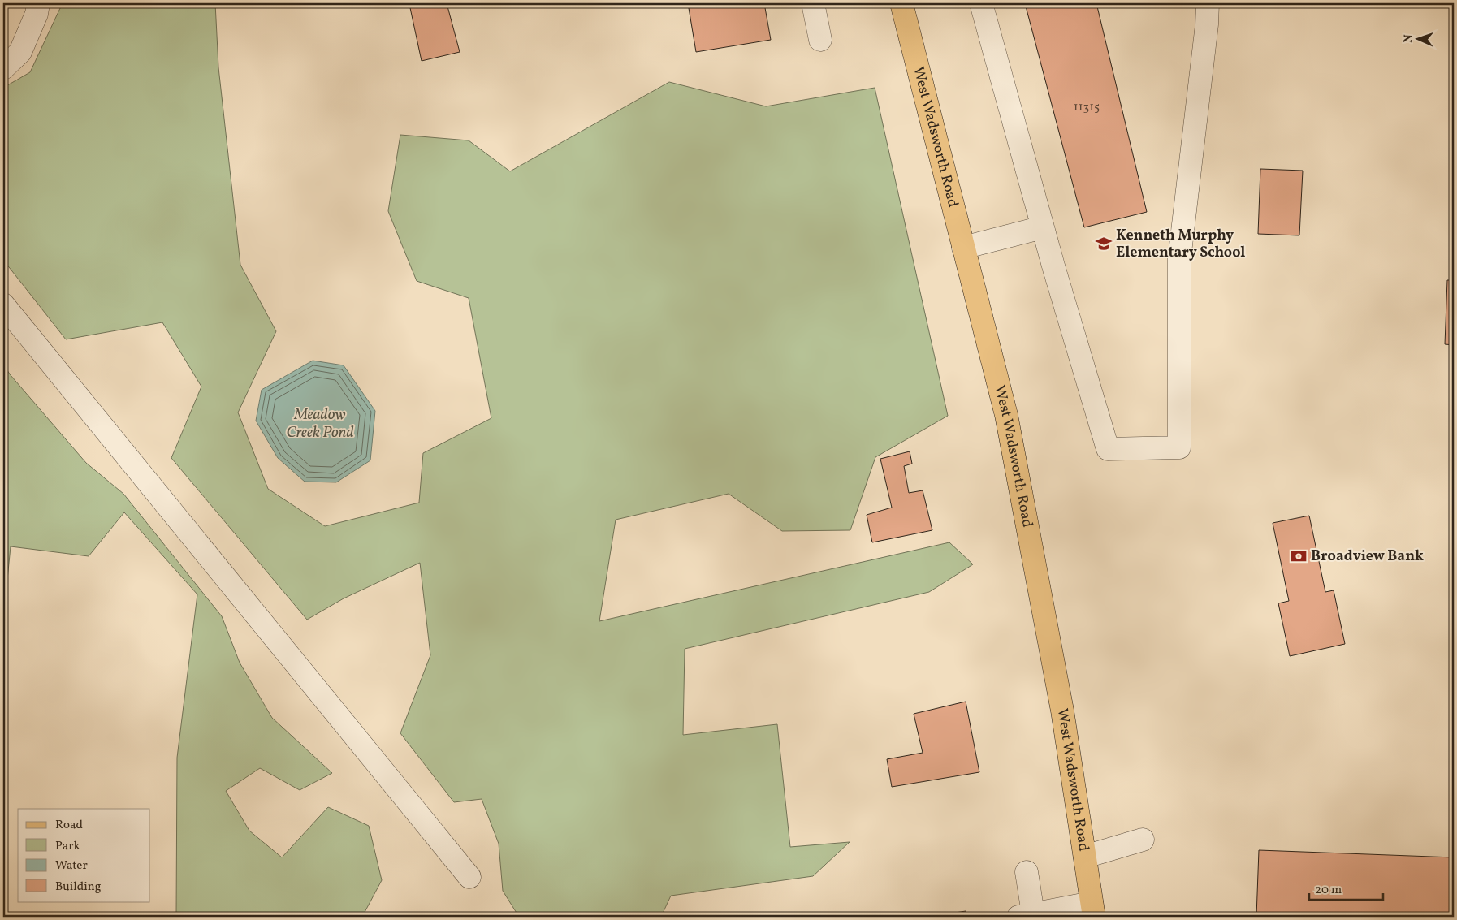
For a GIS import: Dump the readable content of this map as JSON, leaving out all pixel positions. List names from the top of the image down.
{
  "streets": {
    "main road": ["West Wadsworth Road"]
  },
  "water": ["Meadow Creek Pond"],
  "places": {
    "school or university": ["Kenneth Murphy Elementary School"],
    "bank": ["Broadview Bank"]
  },
  "house_numbers": ["11315"],
  "legend": [
    "Road",
    "Park",
    "Water",
    "Building"
  ],
  "scale_bar": "20 m",
  "north": "left"
}
